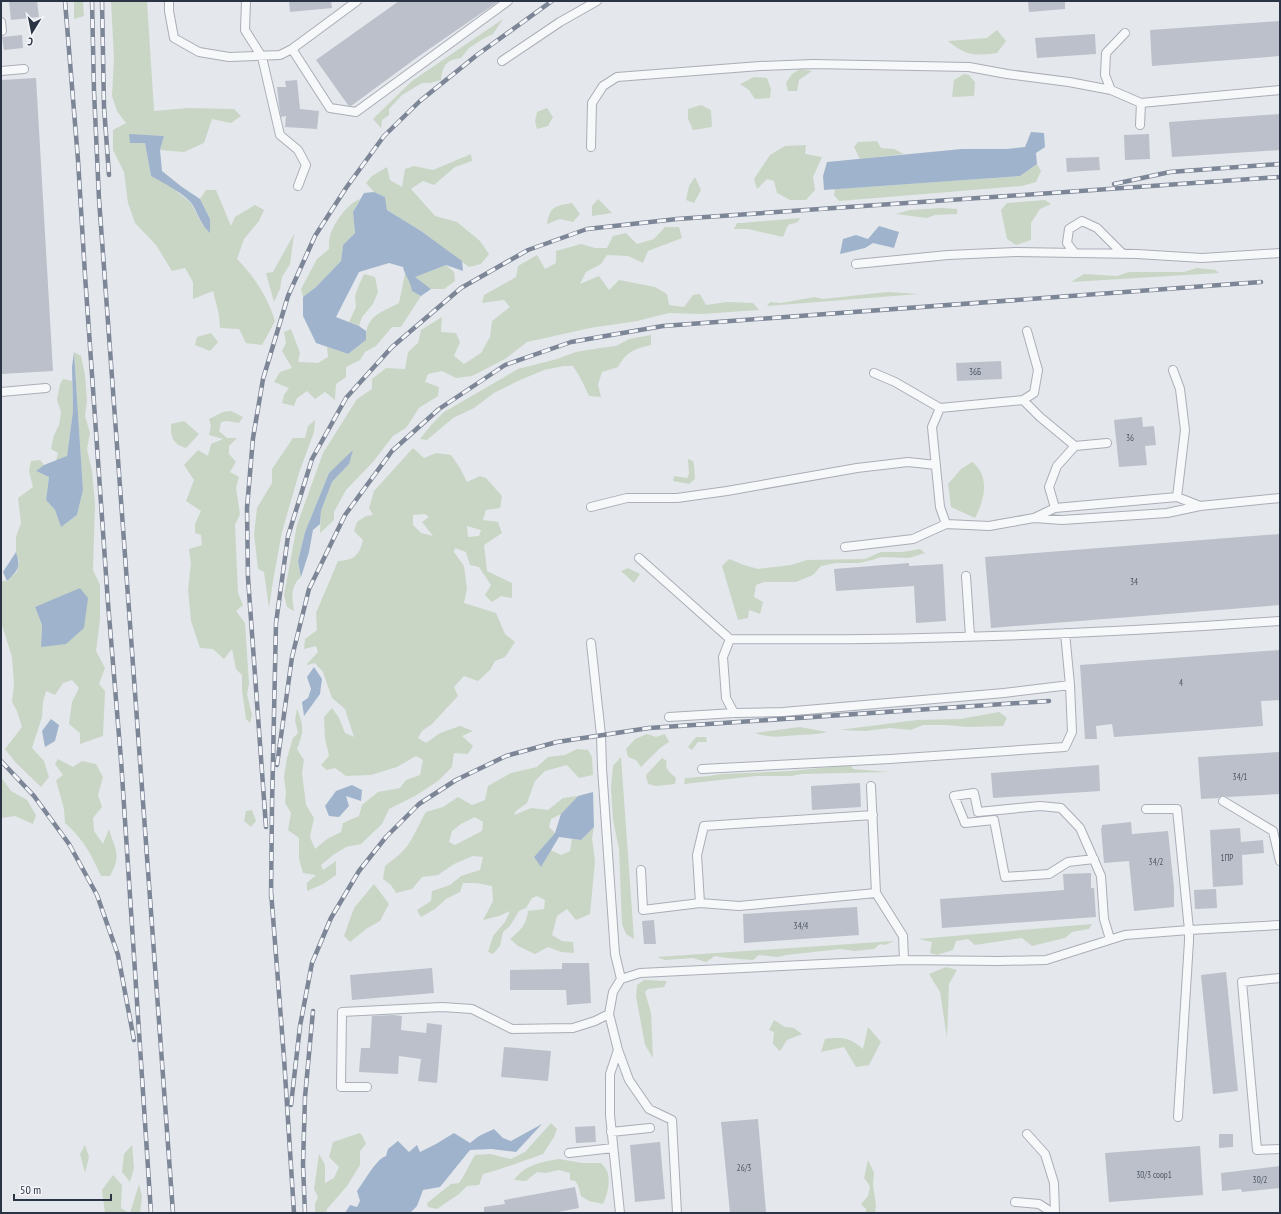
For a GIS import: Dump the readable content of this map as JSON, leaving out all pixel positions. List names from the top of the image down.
{
  "house_numbers": [
    "36Б",
    "36",
    "34",
    "4",
    "34/1",
    "1ПР",
    "34/2",
    "34/4",
    "26/3",
    "30/3 соор1",
    "30/2"
  ],
  "scale_bar": "50 m",
  "north": "bottom"
}
